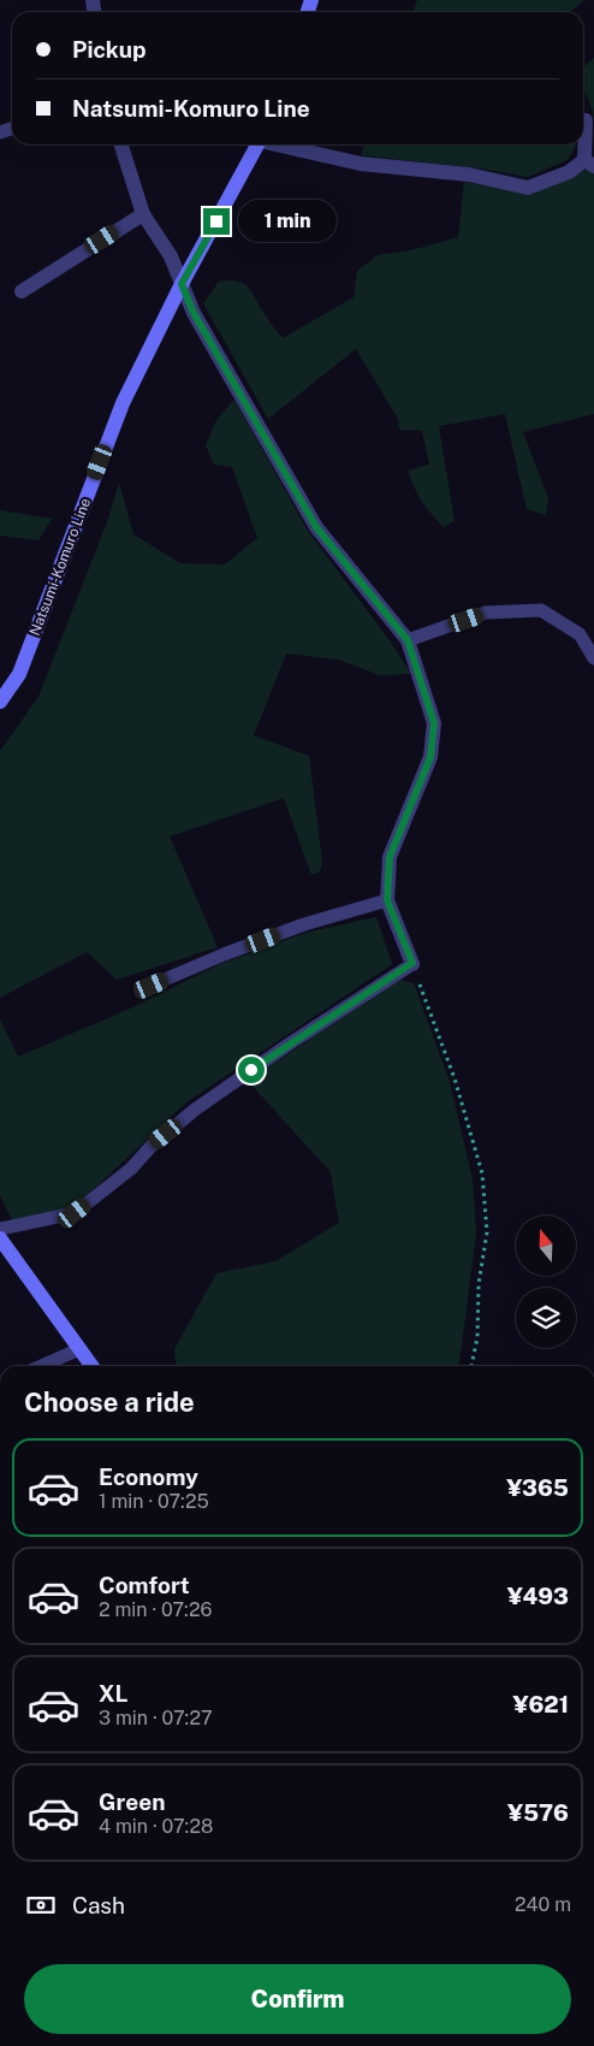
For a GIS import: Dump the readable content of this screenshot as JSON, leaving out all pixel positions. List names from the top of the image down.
{
  "streets": {
    "main road": ["Natsumi-Komuro Line"]
  },
  "north": "top",
  "page": {
    "banner": ["Pickup", "Natsumi-Komuro Line"],
    "bubble": "1 min",
    "heading": "Choose a ride",
    "list": [
      {
        "name": "Economy",
        "note": "1 min · 07:25",
        "value": "¥365"
      },
      {
        "name": "Comfort",
        "note": "2 min · 07:26",
        "value": "¥493"
      },
      {
        "name": "XL",
        "note": "3 min · 07:27",
        "value": "¥621"
      },
      {
        "name": "Green",
        "note": "4 min · 07:28",
        "value": "¥576"
      }
    ],
    "pay": ["Cash", "240 m"],
    "buttons": "Confirm"
  }
}
